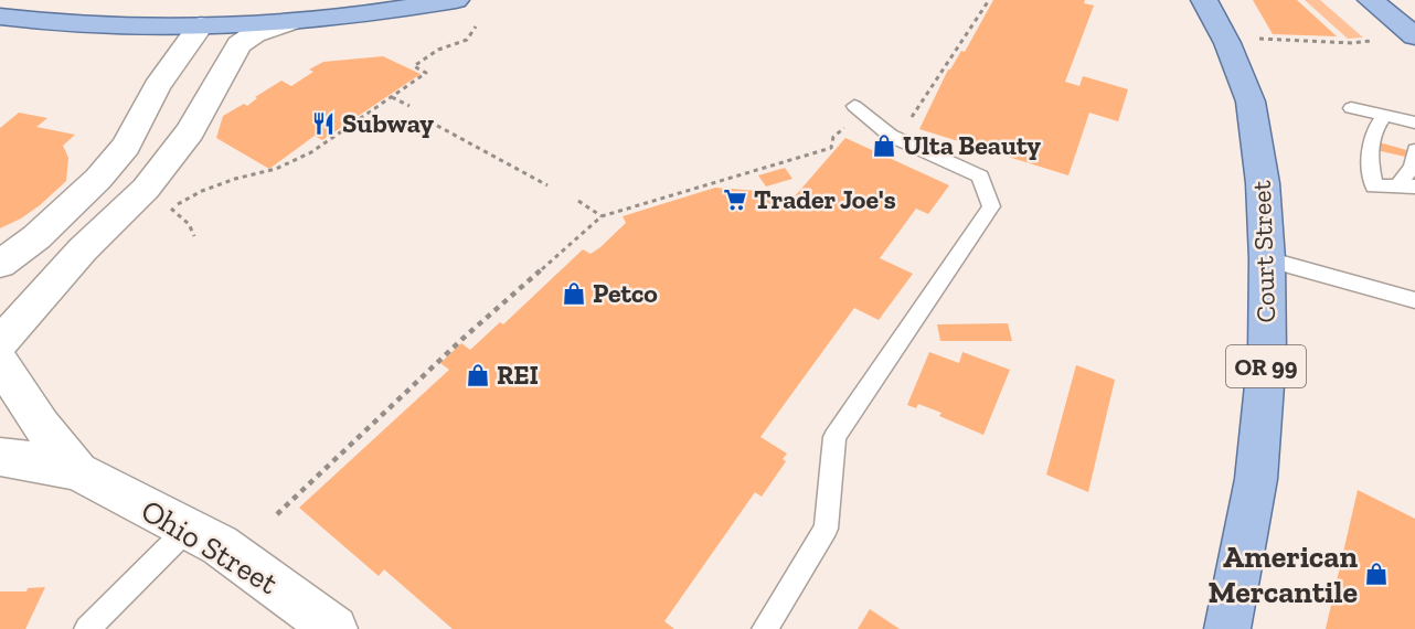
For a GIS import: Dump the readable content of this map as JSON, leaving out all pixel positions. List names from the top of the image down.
{
  "streets": {
    "main road": ["Court Street", "OR 99"],
    "street": ["Ohio Street"]
  },
  "places": {
    "restaurant": ["Subway"],
    "shop": [
      "Ulta Beauty",
      "Petco",
      "REI",
      "American Mercantile"
    ],
    "supermarket": ["Trader Joe's"]
  }
}
